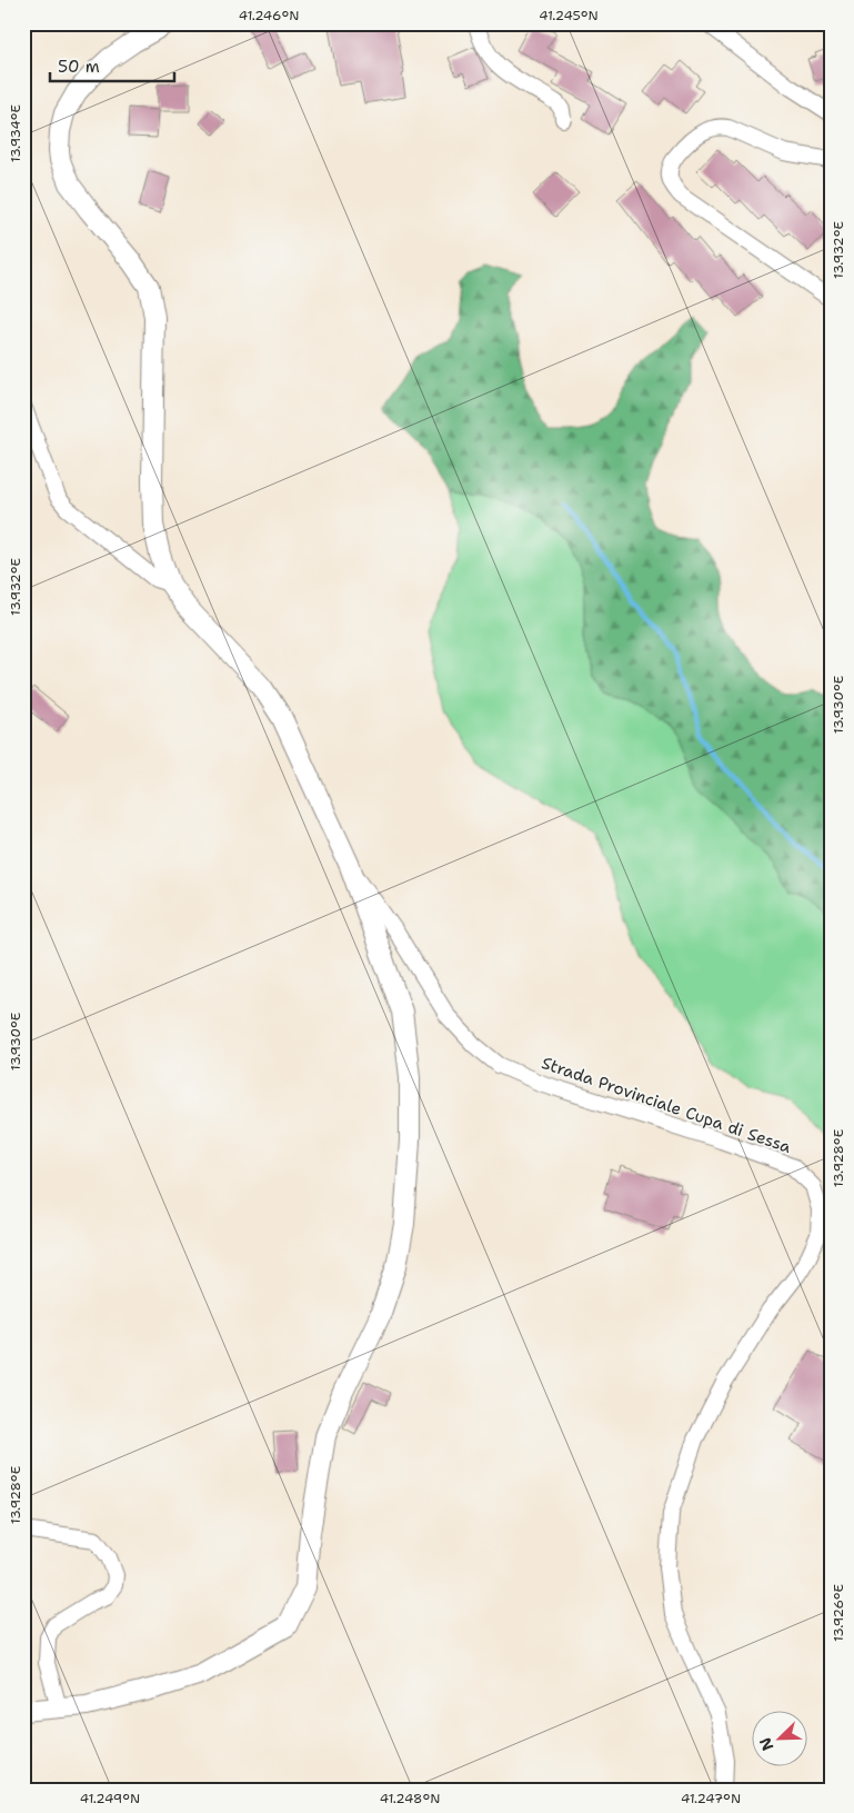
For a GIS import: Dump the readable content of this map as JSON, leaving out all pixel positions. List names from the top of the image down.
{
  "streets": {
    "street": ["Strada Provinciale Cupa di Sessa"]
  },
  "scale_bar": "50 m",
  "north": "bottom left",
  "coordinates": [
    "41.246°N",
    "41.245°N",
    "13.934°E",
    "13.932°E",
    "13.930°E",
    "13.928°E",
    "13.926°E",
    "41.249°N",
    "41.248°N",
    "41.247°N"
  ]
}
